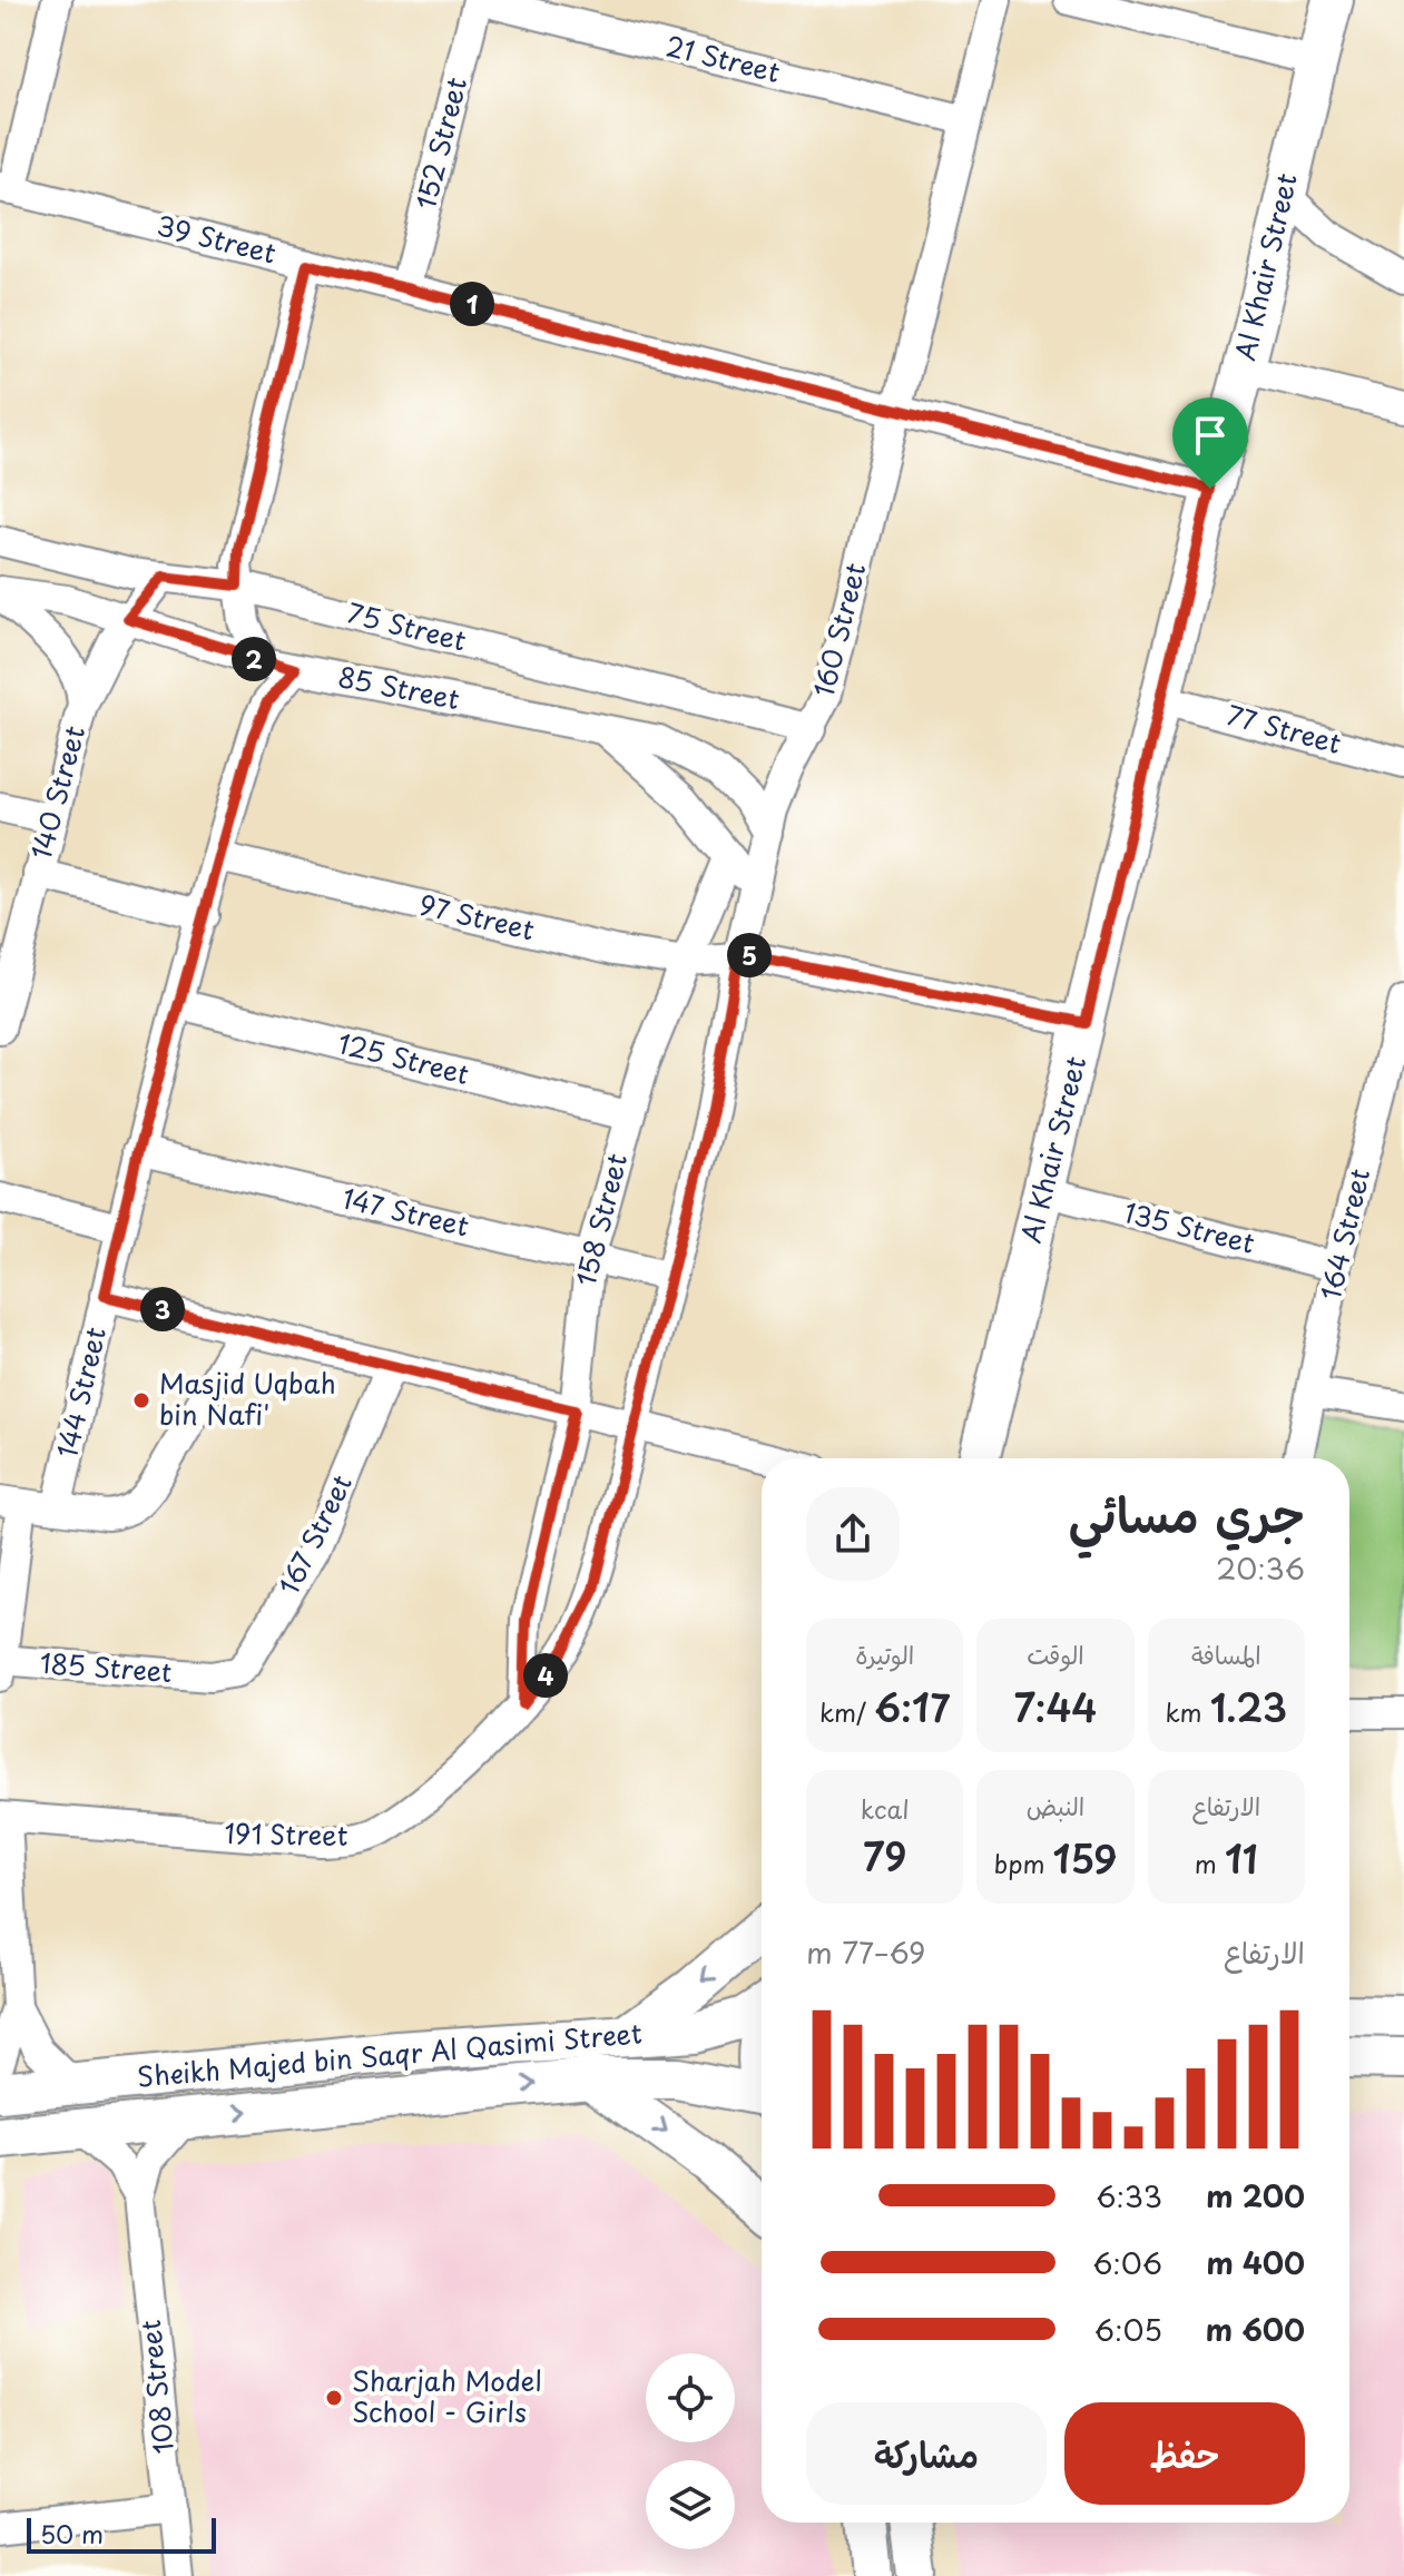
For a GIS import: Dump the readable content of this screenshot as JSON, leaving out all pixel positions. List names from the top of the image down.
{
  "streets": {
    "street": [
      "21 Street",
      "152 Street",
      "39 Street",
      "Al Khair Street",
      "75 Street",
      "160 Street",
      "85 Street",
      "77 Street",
      "140 Street",
      "97 Street",
      "125 Street",
      "147 Street",
      "158 Street",
      "135 Street",
      "164 Street",
      "144 Street",
      "167 Street",
      "185 Street",
      "191 Street",
      "Sheikh Majed bin Saqr Al Qasimi Street",
      "108 Street"
    ]
  },
  "crossings": [
    ["21 Street", "152 Street"],
    ["21 Street", "160 Street"],
    ["152 Street", "39 Street"],
    ["39 Street", "Al Khair Street"],
    ["39 Street", "160 Street"],
    ["Al Khair Street", "77 Street"],
    ["Al Khair Street", "97 Street"],
    ["Al Khair Street", "135 Street"],
    ["75 Street", "160 Street"],
    ["75 Street", "140 Street"],
    ["160 Street", "85 Street"],
    ["160 Street", "97 Street"],
    ["160 Street", "147 Street"],
    ["160 Street", "158 Street"],
    ["160 Street", "191 Street"],
    ["85 Street", "140 Street"],
    ["85 Street", "144 Street"],
    ["97 Street", "158 Street"],
    ["97 Street", "144 Street"],
    ["125 Street", "158 Street"],
    ["125 Street", "144 Street"],
    ["147 Street", "158 Street"],
    ["147 Street", "144 Street"],
    ["158 Street", "191 Street"],
    ["135 Street", "164 Street"],
    ["167 Street", "185 Street"],
    ["Sheikh Majed bin Saqr Al Qasimi Street", "108 Street"]
  ],
  "places": ["Masjid Uqbah bin Nafi'", "Sharjah Model School - Girls"],
  "scale_bar": "50 m",
  "page": {
    "pins": [
      "1",
      "2",
      "5",
      "3",
      "4"
    ],
    "heading": ["جري مسائي", "20:36"],
    "stats": [
      ["المسافة", "1.23 km"],
      ["الوقت", "7:44"],
      ["الوتيرة", "6:17 /km"],
      ["الارتفاع", "11 m"],
      ["النبض", "159 bpm"],
      ["kcal", "79"]
    ],
    "chart": ["الارتفاع", "69–77 m"],
    "list": [
      {
        "name": "200 m",
        "note": "6:33"
      },
      {
        "name": "400 m",
        "note": "6:06"
      },
      {
        "name": "600 m",
        "note": "6:05"
      }
    ],
    "buttons": ["حفظ", "مشاركة"],
    "scale": "50 m"
  }
}
